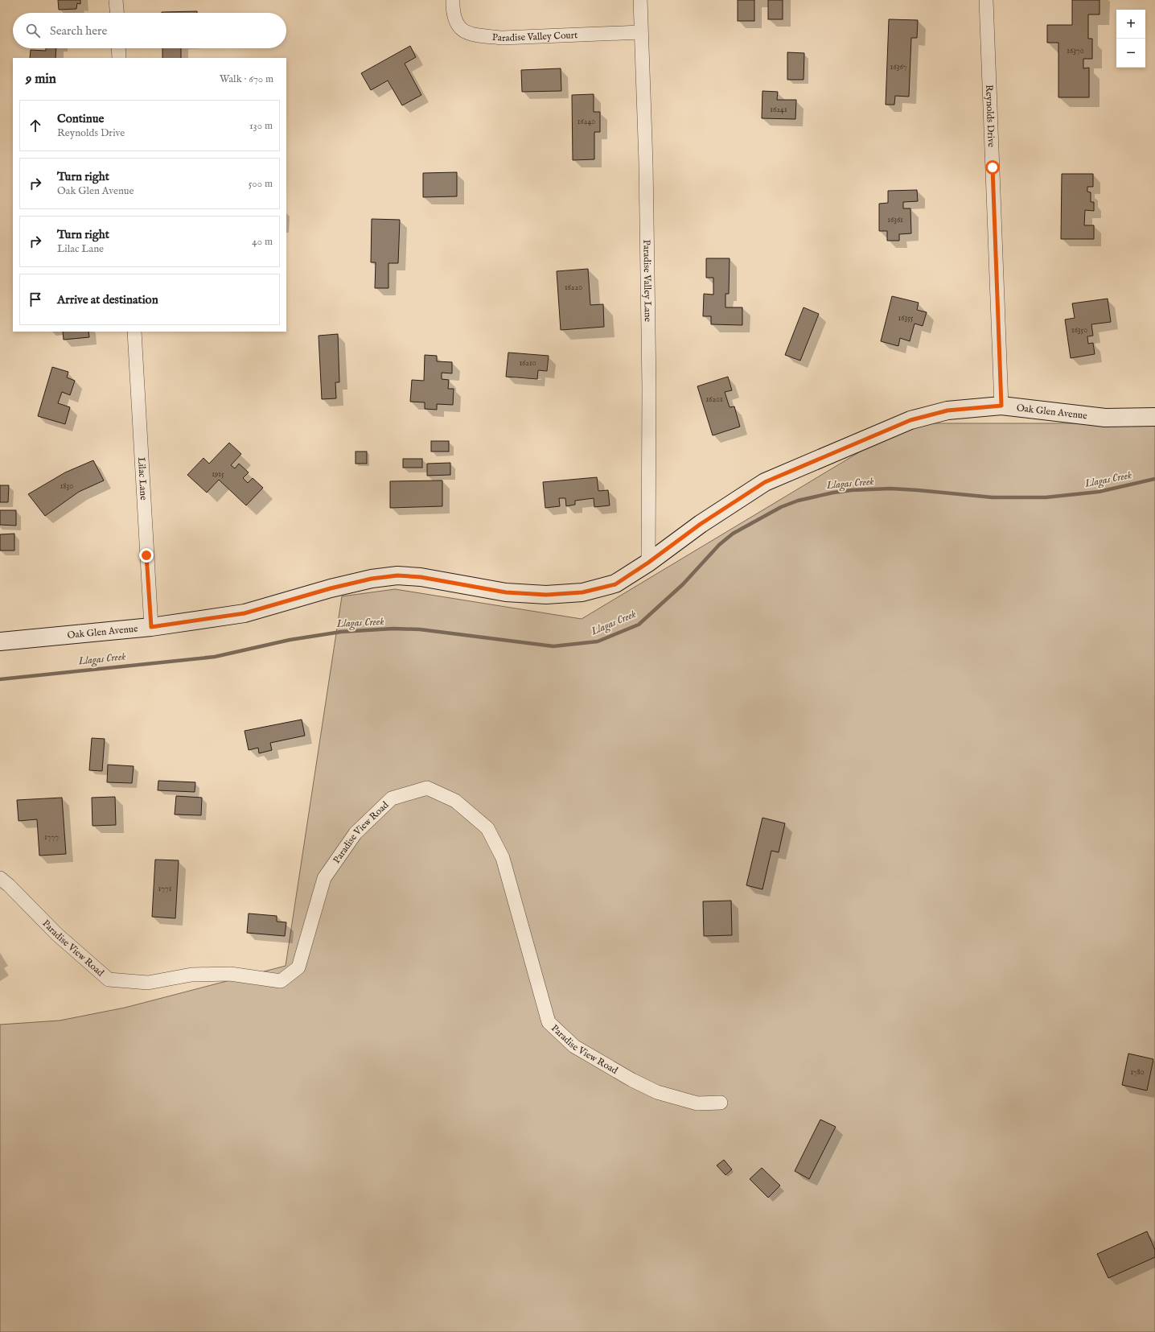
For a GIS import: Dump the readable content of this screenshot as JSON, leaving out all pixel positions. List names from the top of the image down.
{
  "streets": {
    "street": [
      "Paradise Valley Court",
      "Reynolds Drive",
      "Paradise Valley Lane",
      "Oak Glen Avenue",
      "Lilac Lane",
      "Paradise View Road"
    ]
  },
  "crossings": [
    ["Paradise Valley Court", "Paradise Valley Lane"],
    ["Reynolds Drive", "Oak Glen Avenue"],
    ["Paradise Valley Lane", "Oak Glen Avenue"],
    ["Oak Glen Avenue", "Lilac Lane"]
  ],
  "water": ["Llagas Creek"],
  "house_numbers": [
    "16370",
    "16367",
    "16241",
    "16240",
    "16361",
    "16220",
    "16355",
    "16350",
    "16210",
    "16201",
    "1915",
    "1830",
    "1777",
    "1771",
    "1780"
  ],
  "page": {
    "map_buttons": ["+", "−"],
    "search": "Search here",
    "heading": ["9 min", "Walk · 670 m"],
    "list": [
      ["Continue", "Reynolds Drive", "130 m"],
      ["Turn right", "Oak Glen Avenue", "500 m"],
      ["Turn right", "Lilac Lane", "40 m"],
      "Arrive at destination"
    ]
  }
}
